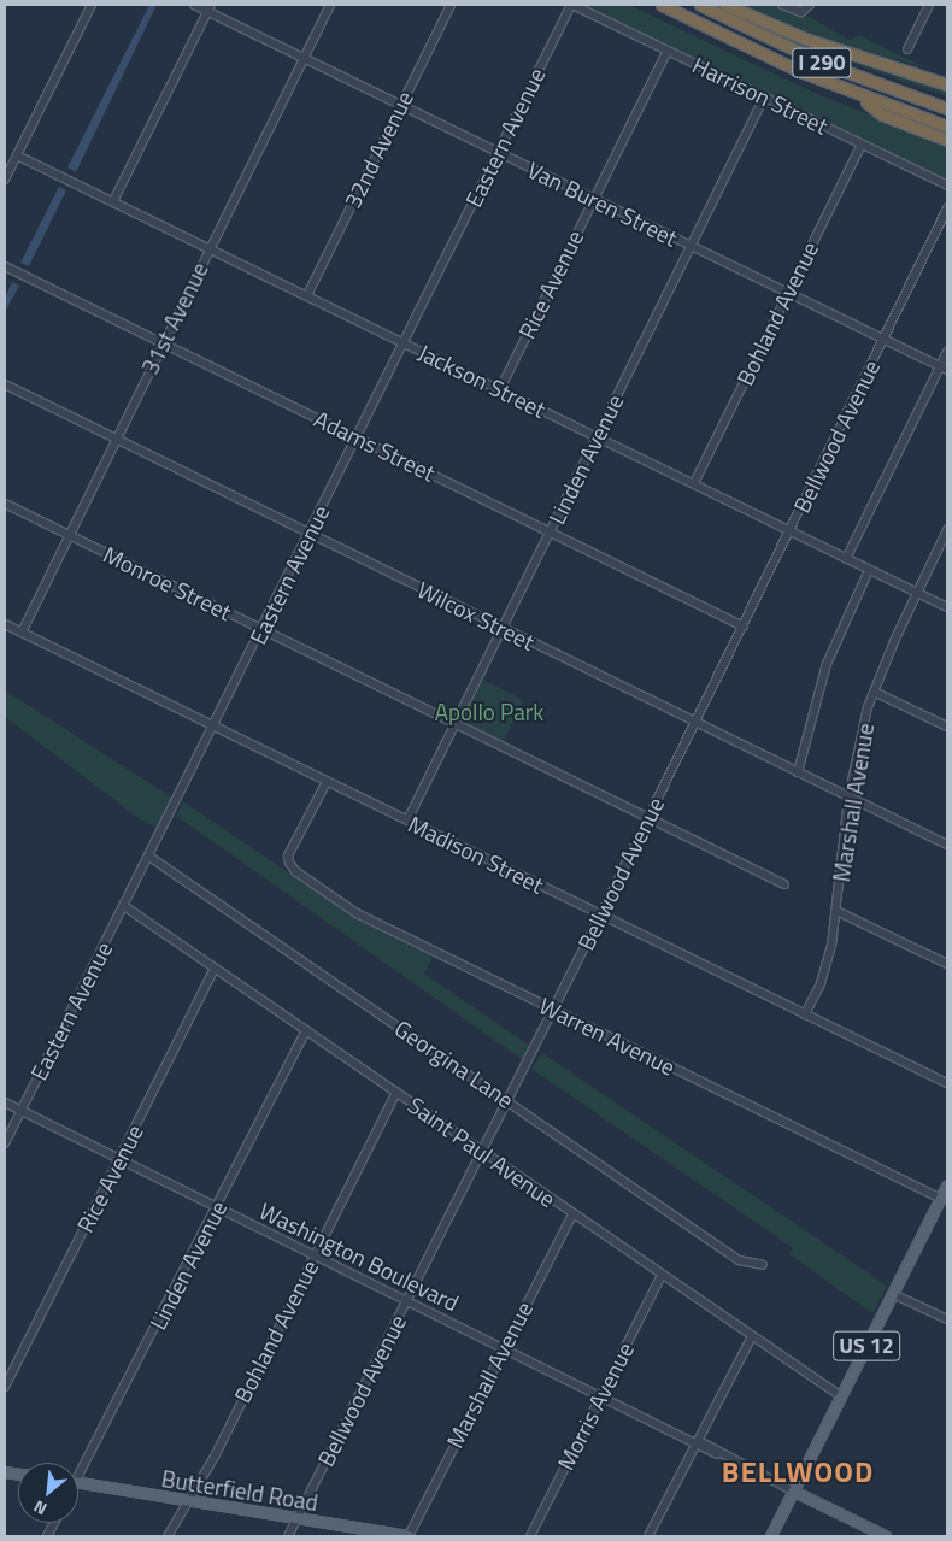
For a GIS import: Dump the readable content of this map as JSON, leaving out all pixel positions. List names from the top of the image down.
{
  "streets": {
    "highway": ["I 290"],
    "main road": ["Washington Boulevard", "US 12", "Butterfield Road"],
    "street": [
      "Harrison Street",
      "Eastern Avenue",
      "32nd Avenue",
      "Van Buren Street",
      "Rice Avenue",
      "Bohland Avenue",
      "31st Avenue",
      "Jackson Street",
      "Bellwood Avenue",
      "Adams Street",
      "Linden Avenue",
      "Monroe Street",
      "Wilcox Street",
      "Marshall Avenue",
      "Madison Street",
      "Warren Avenue",
      "Georgina Lane",
      "Saint Paul Avenue",
      "Morris Avenue"
    ]
  },
  "crossings": [
    ["Harrison Street", "Eastern Avenue"],
    ["Harrison Street", "Rice Avenue"],
    ["Harrison Street", "Bohland Avenue"],
    ["Harrison Street", "Linden Avenue"],
    ["Eastern Avenue", "Van Buren Street"],
    ["Eastern Avenue", "Jackson Street"],
    ["Eastern Avenue", "Adams Street"],
    ["Eastern Avenue", "Monroe Street"],
    ["Eastern Avenue", "Wilcox Street"],
    ["Eastern Avenue", "Madison Street"],
    ["Eastern Avenue", "Georgina Lane"],
    ["Eastern Avenue", "Saint Paul Avenue"],
    ["Eastern Avenue", "Washington Boulevard"],
    ["32nd Avenue", "Van Buren Street"],
    ["32nd Avenue", "Jackson Street"],
    ["Van Buren Street", "Rice Avenue"],
    ["Van Buren Street", "Bohland Avenue"],
    ["Van Buren Street", "31st Avenue"],
    ["Van Buren Street", "Bellwood Avenue"],
    ["Van Buren Street", "Linden Avenue"],
    ["Rice Avenue", "Jackson Street"],
    ["Rice Avenue", "Saint Paul Avenue"],
    ["Rice Avenue", "Washington Boulevard"],
    ["Bohland Avenue", "Jackson Street"],
    ["Bohland Avenue", "Saint Paul Avenue"],
    ["Bohland Avenue", "Washington Boulevard"],
    ["Bohland Avenue", "Butterfield Road"],
    ["31st Avenue", "Jackson Street"],
    ["31st Avenue", "Adams Street"],
    ["31st Avenue", "Monroe Street"],
    ["31st Avenue", "Wilcox Street"],
    ["31st Avenue", "Madison Street"],
    ["Jackson Street", "Bellwood Avenue"],
    ["Jackson Street", "Linden Avenue"],
    ["Jackson Street", "Marshall Avenue"],
    ["Bellwood Avenue", "Adams Street"],
    ["Bellwood Avenue", "Monroe Street"],
    ["Bellwood Avenue", "Wilcox Street"],
    ["Bellwood Avenue", "Madison Street"],
    ["Bellwood Avenue", "Warren Avenue"],
    ["Bellwood Avenue", "Georgina Lane"],
    ["Bellwood Avenue", "Saint Paul Avenue"],
    ["Bellwood Avenue", "Washington Boulevard"],
    ["Bellwood Avenue", "Butterfield Road"],
    ["Adams Street", "Linden Avenue"],
    ["Linden Avenue", "Monroe Street"],
    ["Linden Avenue", "Wilcox Street"],
    ["Linden Avenue", "Madison Street"],
    ["Linden Avenue", "Saint Paul Avenue"],
    ["Linden Avenue", "Washington Boulevard"],
    ["Wilcox Street", "Marshall Avenue"],
    ["Marshall Avenue", "Madison Street"],
    ["Marshall Avenue", "Saint Paul Avenue"],
    ["Marshall Avenue", "Washington Boulevard"],
    ["Marshall Avenue", "Butterfield Road"],
    ["Madison Street", "Warren Avenue"],
    ["Warren Avenue", "US 12"],
    ["Saint Paul Avenue", "US 12"],
    ["Saint Paul Avenue", "Morris Avenue"],
    ["Washington Boulevard", "US 12"],
    ["Washington Boulevard", "Morris Avenue"]
  ],
  "districts": ["BELLWOOD"],
  "parks": ["Apollo Park"],
  "north": "bottom left"
}
